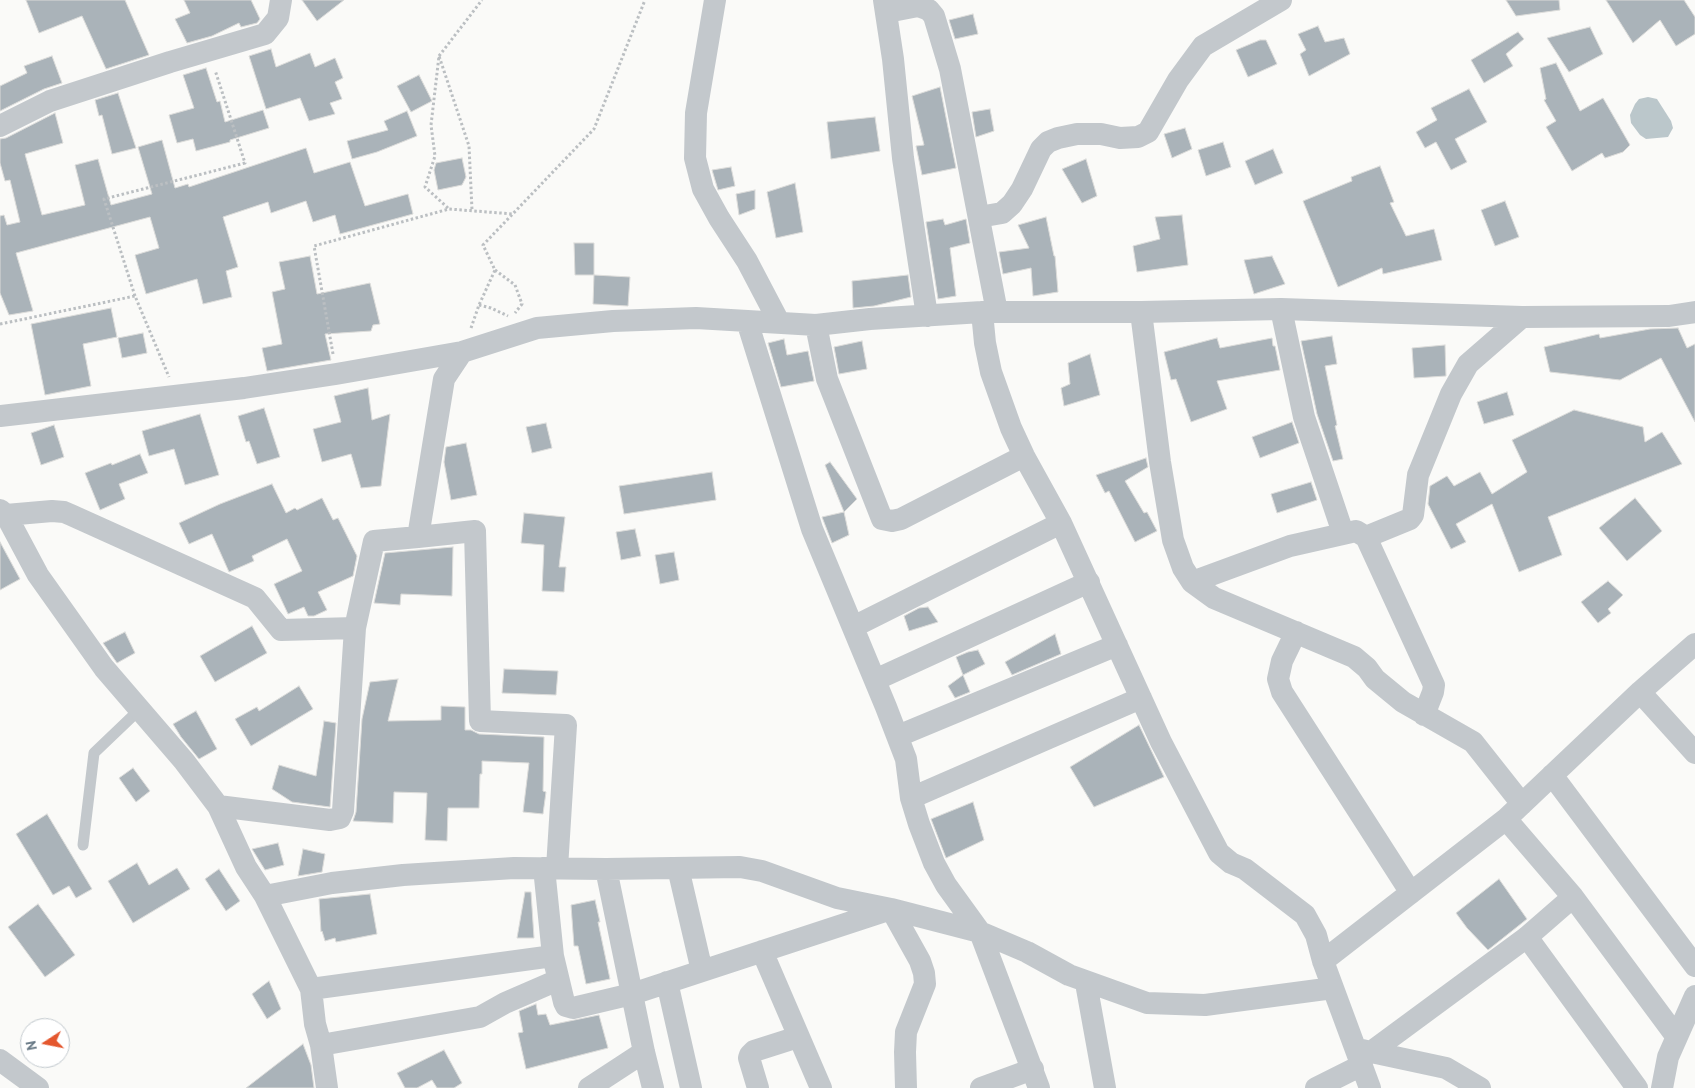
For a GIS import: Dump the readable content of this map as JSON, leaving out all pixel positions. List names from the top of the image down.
{
  "north": "left"
}
